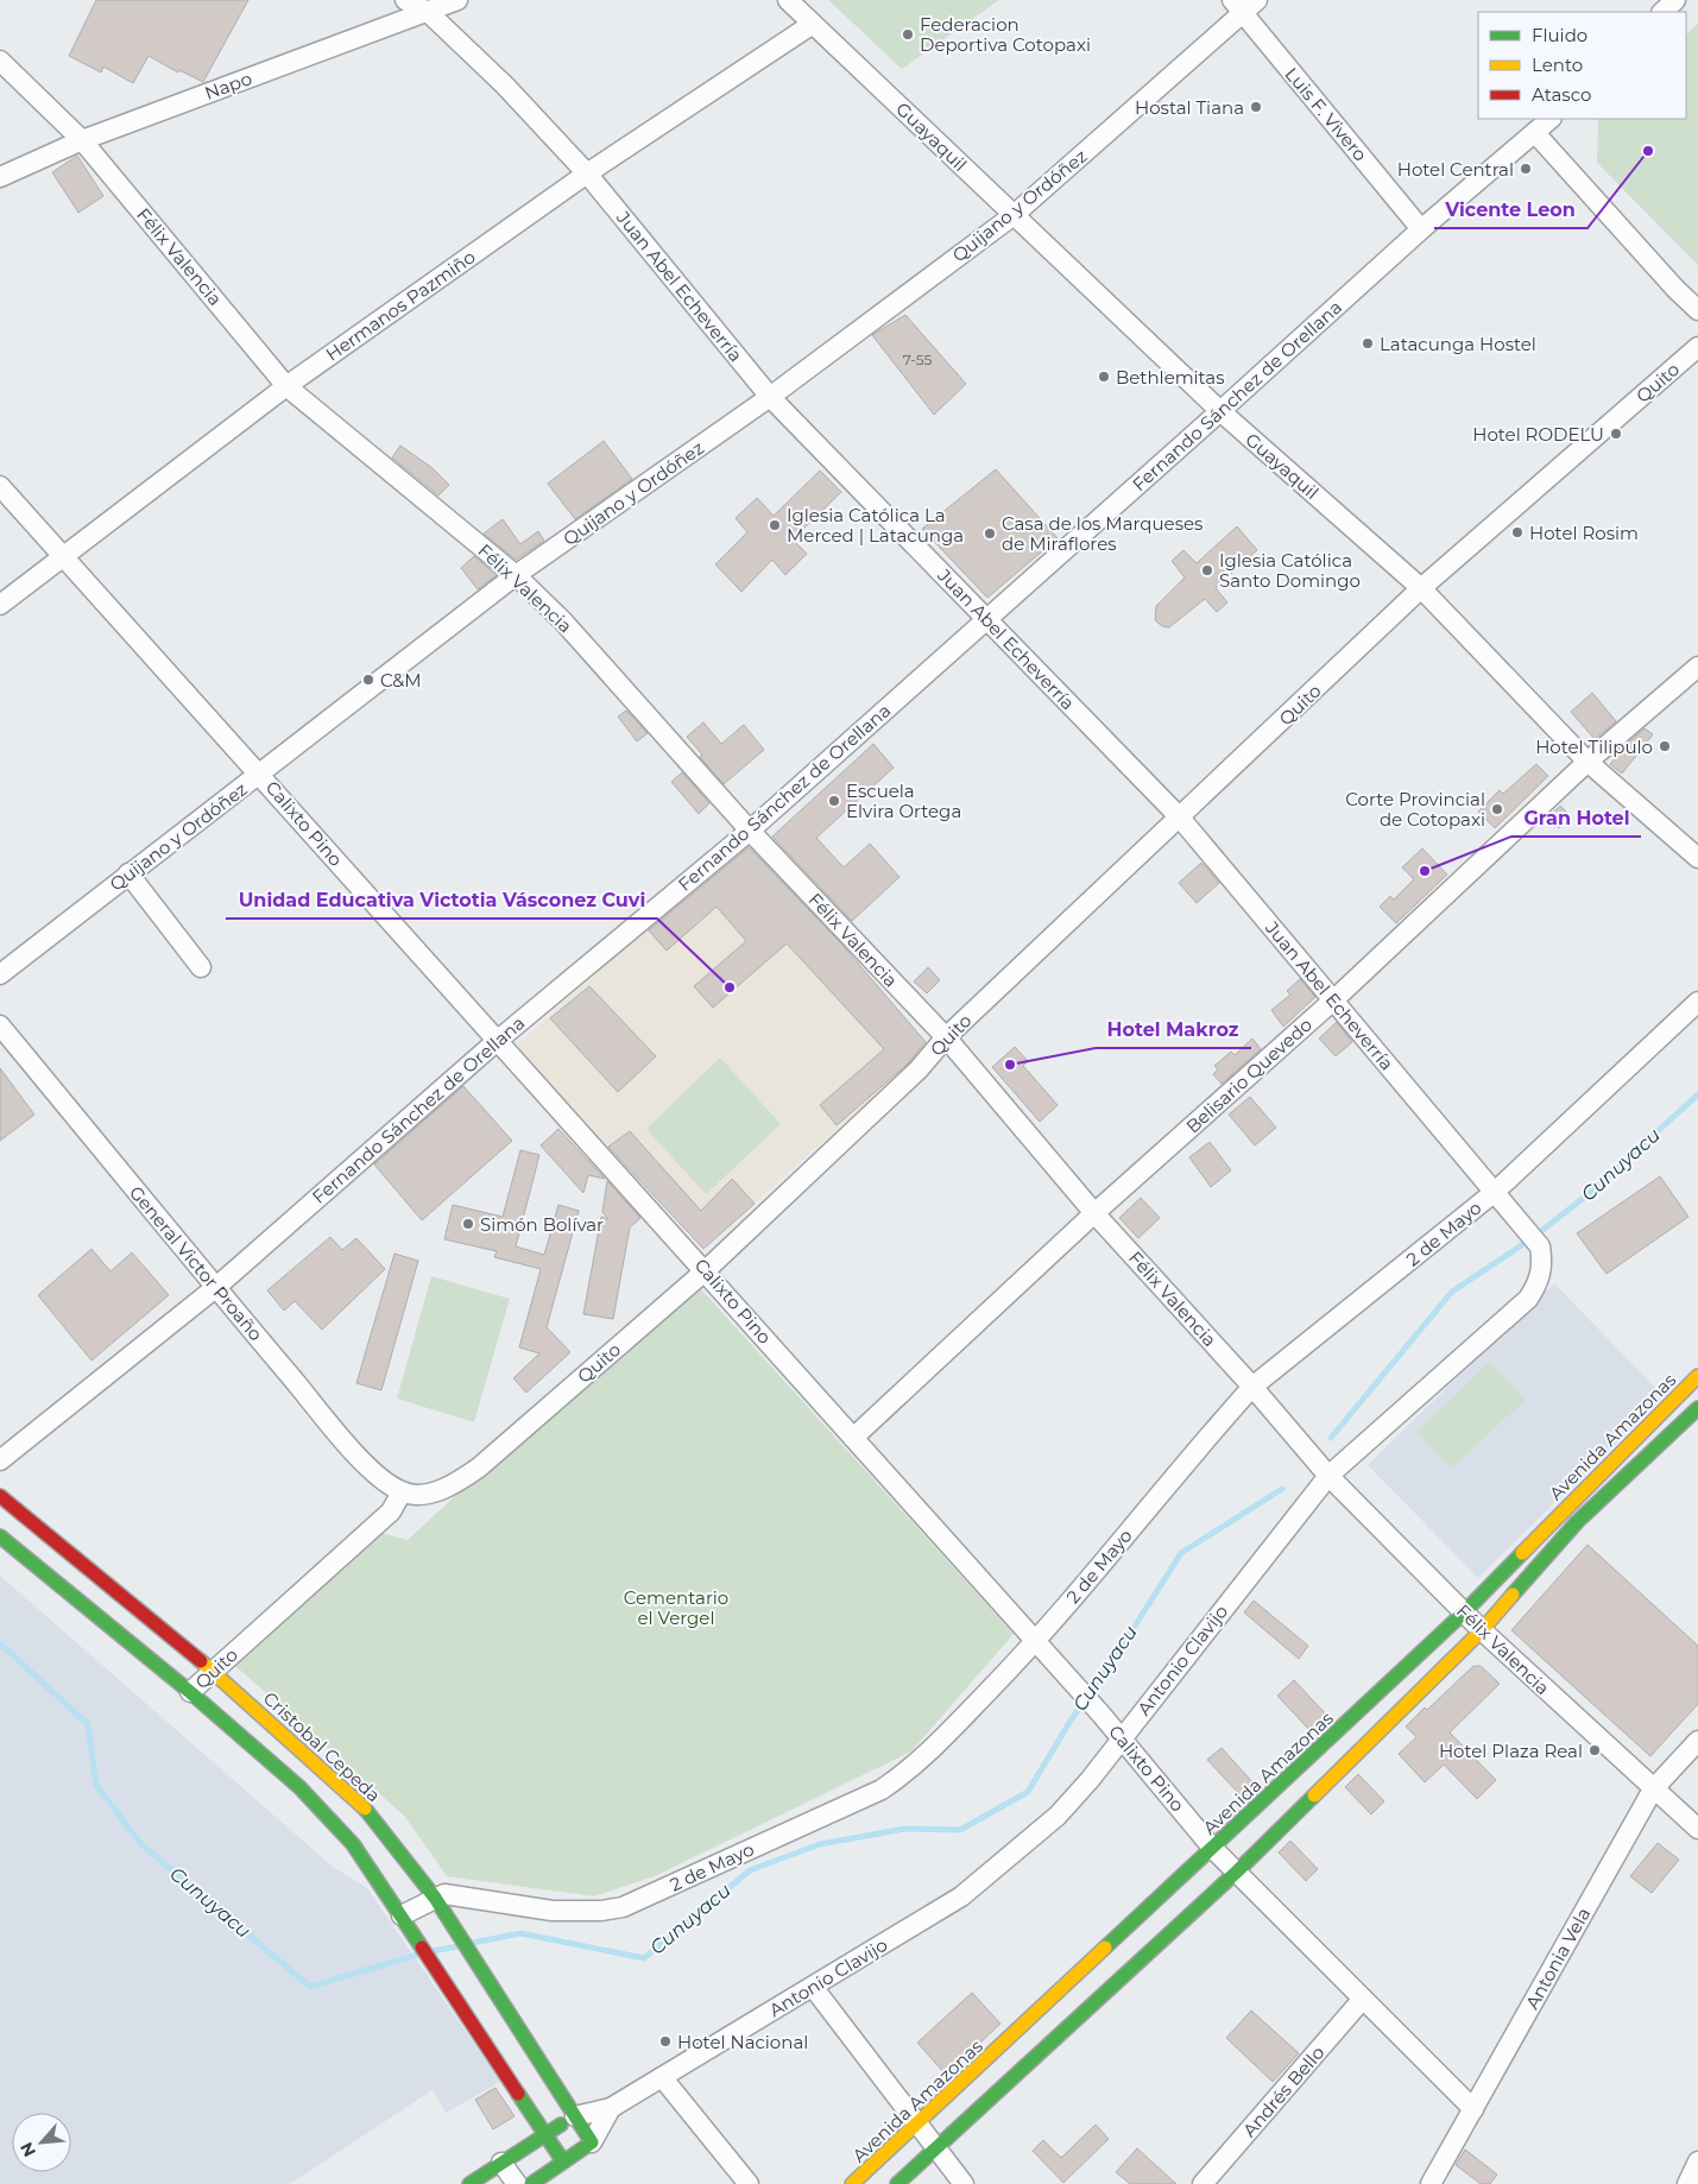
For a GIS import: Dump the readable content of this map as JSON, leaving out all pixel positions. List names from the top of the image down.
{
  "streets": {
    "main road": ["Avenida Amazonas", "Antonio Clavijo", "Cristobal Cepeda"],
    "street": [
      "Napo",
      "Luis F. Vivero",
      "Guayaquil",
      "Quijano y Ordóñez",
      "Félix Valencia",
      "Juan Abel Echeverría",
      "Hermanos Pazmiño",
      "Quito",
      "Fernando Sánchez de Orellana",
      "Calixto Pino",
      "Belisario Quevedo",
      "2 de Mayo",
      "General Victor Proaño",
      "Antonia Vela",
      "Andrés Bello"
    ]
  },
  "crossings": [
    ["Napo", "Félix Valencia"],
    ["Napo", "Juan Abel Echeverría"],
    ["Luis F. Vivero", "Quijano y Ordóñez"],
    ["Luis F. Vivero", "Fernando Sánchez de Orellana"],
    ["Guayaquil", "Quijano y Ordóñez"],
    ["Guayaquil", "Hermanos Pazmiño"],
    ["Guayaquil", "Quito"],
    ["Guayaquil", "Fernando Sánchez de Orellana"],
    ["Guayaquil", "Belisario Quevedo"],
    ["Quijano y Ordóñez", "Félix Valencia"],
    ["Quijano y Ordóñez", "Juan Abel Echeverría"],
    ["Quijano y Ordóñez", "Calixto Pino"],
    ["Félix Valencia", "Hermanos Pazmiño"],
    ["Félix Valencia", "Quito"],
    ["Félix Valencia", "Fernando Sánchez de Orellana"],
    ["Félix Valencia", "Belisario Quevedo"],
    ["Félix Valencia", "2 de Mayo"],
    ["Félix Valencia", "Avenida Amazonas"],
    ["Félix Valencia", "Antonio Clavijo"],
    ["Félix Valencia", "Antonia Vela"],
    ["Juan Abel Echeverría", "Hermanos Pazmiño"],
    ["Juan Abel Echeverría", "Quito"],
    ["Juan Abel Echeverría", "Fernando Sánchez de Orellana"],
    ["Juan Abel Echeverría", "Belisario Quevedo"],
    ["Juan Abel Echeverría", "2 de Mayo"],
    ["Juan Abel Echeverría", "Antonio Clavijo"],
    ["Hermanos Pazmiño", "Calixto Pino"],
    ["Quito", "Calixto Pino"],
    ["Quito", "General Victor Proaño"],
    ["Quito", "Cristobal Cepeda"],
    ["Fernando Sánchez de Orellana", "Calixto Pino"],
    ["Fernando Sánchez de Orellana", "General Victor Proaño"],
    ["Calixto Pino", "Belisario Quevedo"],
    ["Calixto Pino", "2 de Mayo"],
    ["Calixto Pino", "Avenida Amazonas"],
    ["Calixto Pino", "Antonio Clavijo"],
    ["Calixto Pino", "Antonia Vela"],
    ["Calixto Pino", "Andrés Bello"],
    ["2 de Mayo", "Cristobal Cepeda"],
    ["Antonio Clavijo", "Cristobal Cepeda"]
  ],
  "water": ["Cunuyacu"],
  "parks": ["Cementario el Vergel"],
  "places": [
    "Federacion Deportiva Cotopaxi",
    "Hostal Tiana",
    "Vicente Leon",
    "Hotel Central",
    "Latacunga Hostel",
    "Bethlemitas",
    "Hotel RODELU",
    "Iglesia Católica La Merced | Latacunga",
    "Hotel Rosim",
    "Casa de los Marqueses de Miraflores",
    "Iglesia Católica Santo Domingo",
    "C&M",
    "Hotel Tilipulo",
    "Escuela Elvira Ortega",
    "Corte Provincial de Cotopaxi",
    "Gran Hotel",
    "Unidad Educativa Victotia Vásconez Cuvi",
    "Hotel Makroz",
    "Simón Bolívar",
    "Hotel Plaza Real",
    "Hotel Nacional"
  ],
  "house_numbers": ["7-55"],
  "legend": ["Fluido", "Lento", "Atasco"],
  "north": "bottom left"
}
